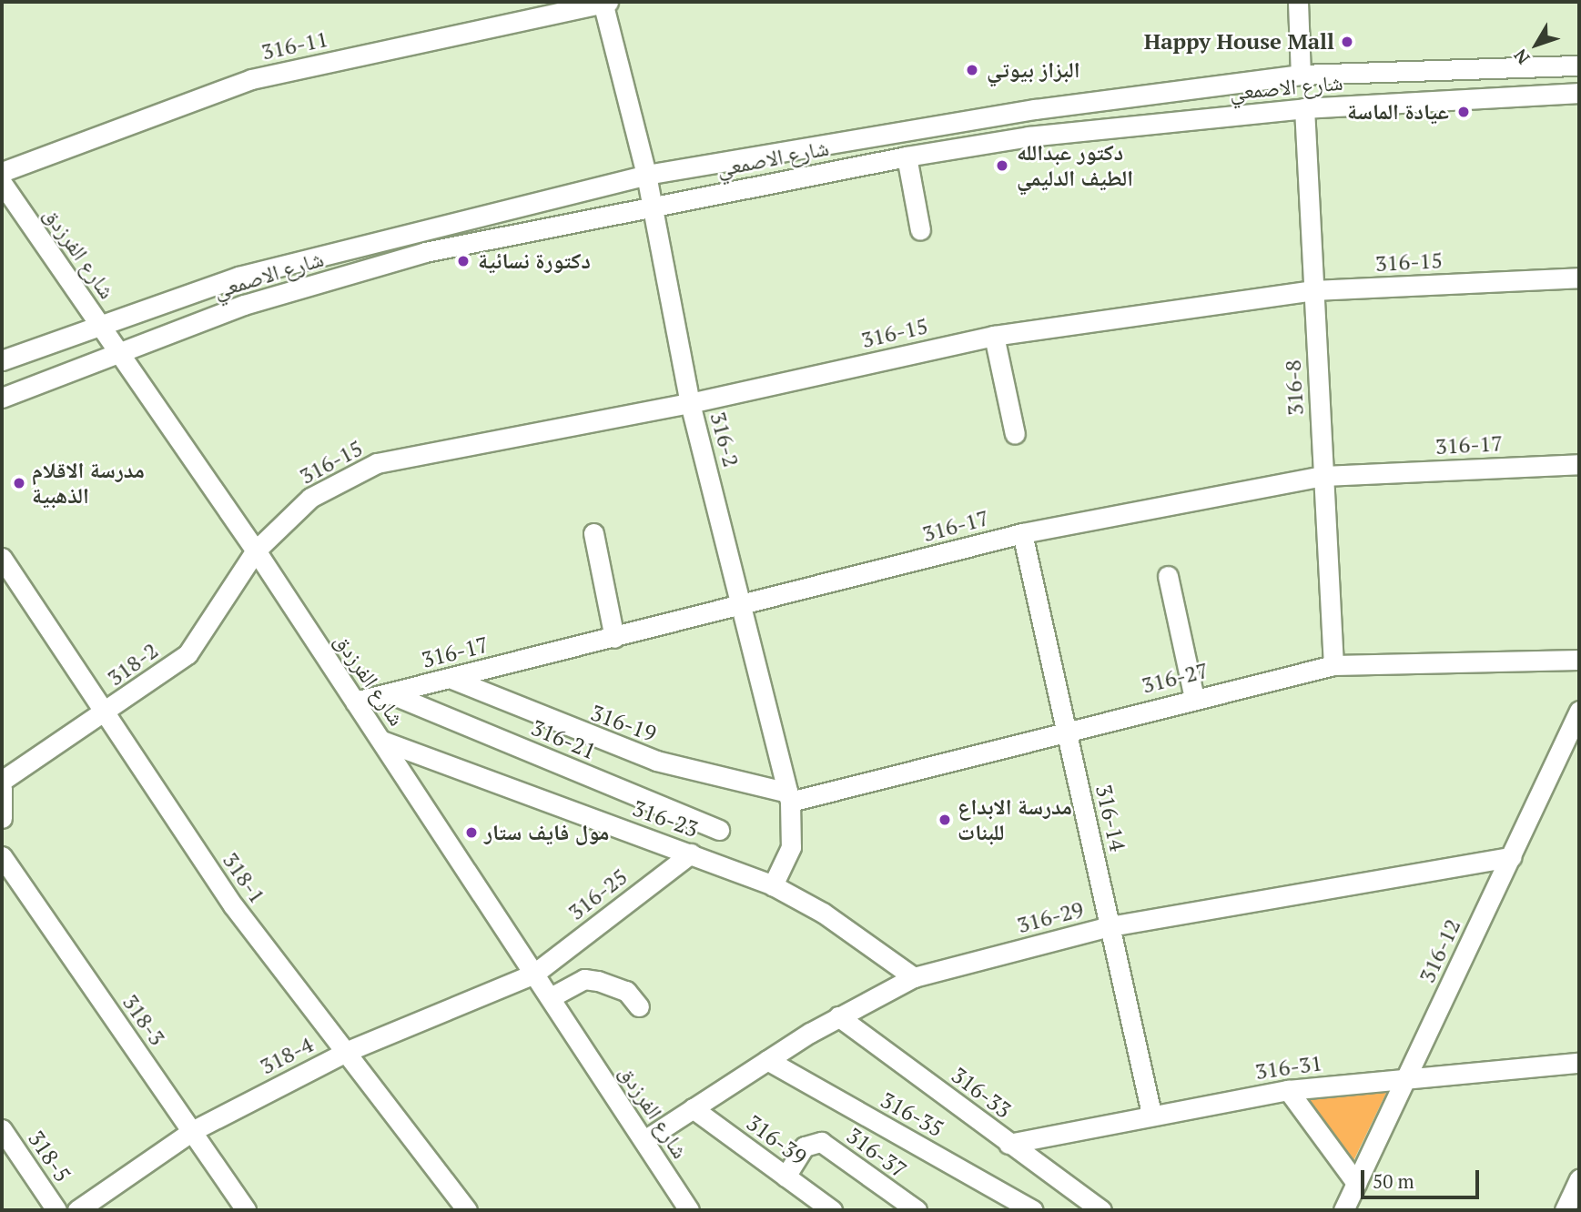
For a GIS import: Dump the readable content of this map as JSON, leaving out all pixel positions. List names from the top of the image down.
{
  "streets": {
    "street": [
      "316-11",
      "شارع الاصمعي",
      "شارع الفرزدق",
      "316-15",
      "316-8",
      "316-2",
      "316-17",
      "318-2",
      "316-27",
      "316-19",
      "316-21",
      "316-14",
      "316-23",
      "318-1",
      "316-25",
      "316-29",
      "316-12",
      "318-3",
      "318-4",
      "316-31",
      "316-33",
      "316-35",
      "316-39",
      "316-37",
      "318-5"
    ]
  },
  "crossings": [
    ["316-11", "316-2"],
    ["شارع الاصمعي", "شارع الفرزدق"],
    ["شارع الاصمعي", "316-8"],
    ["شارع الاصمعي", "316-2"],
    ["شارع الفرزدق", "316-15"],
    ["شارع الفرزدق", "316-17"],
    ["شارع الفرزدق", "318-2"],
    ["شارع الفرزدق", "316-23"],
    ["شارع الفرزدق", "316-25"],
    ["شارع الفرزدق", "316-29"],
    ["شارع الفرزدق", "318-4"],
    ["316-15", "316-8"],
    ["316-15", "316-2"],
    ["316-15", "318-2"],
    ["316-8", "316-17"],
    ["316-8", "316-27"],
    ["316-2", "316-17"],
    ["316-2", "316-27"],
    ["316-2", "316-19"],
    ["316-2", "316-23"],
    ["316-17", "316-19"],
    ["316-17", "316-21"],
    ["316-17", "316-14"],
    ["318-2", "318-1"],
    ["316-27", "316-19"],
    ["316-27", "316-14"],
    ["316-14", "316-29"],
    ["316-14", "316-31"],
    ["316-23", "316-25"],
    ["316-23", "316-29"],
    ["318-1", "318-4"],
    ["316-25", "318-4"],
    ["316-29", "316-12"],
    ["316-29", "316-33"],
    ["316-29", "316-35"],
    ["316-29", "316-39"],
    ["316-12", "316-31"],
    ["318-3", "318-4"],
    ["316-31", "316-33"],
    ["316-39", "316-37"]
  ],
  "places": [
    "Happy House Mall",
    "البزاز بيوتي",
    "عيادة الماسة",
    "دكتور عبدالله الطيف الدليمي",
    "دكتورة نسائية",
    "مدرسة الاقلام الذهبية",
    "مدرسة الابداع للبنات",
    "مول فايف ستار"
  ],
  "scale_bar": "50 m",
  "north": "bottom left"
}
